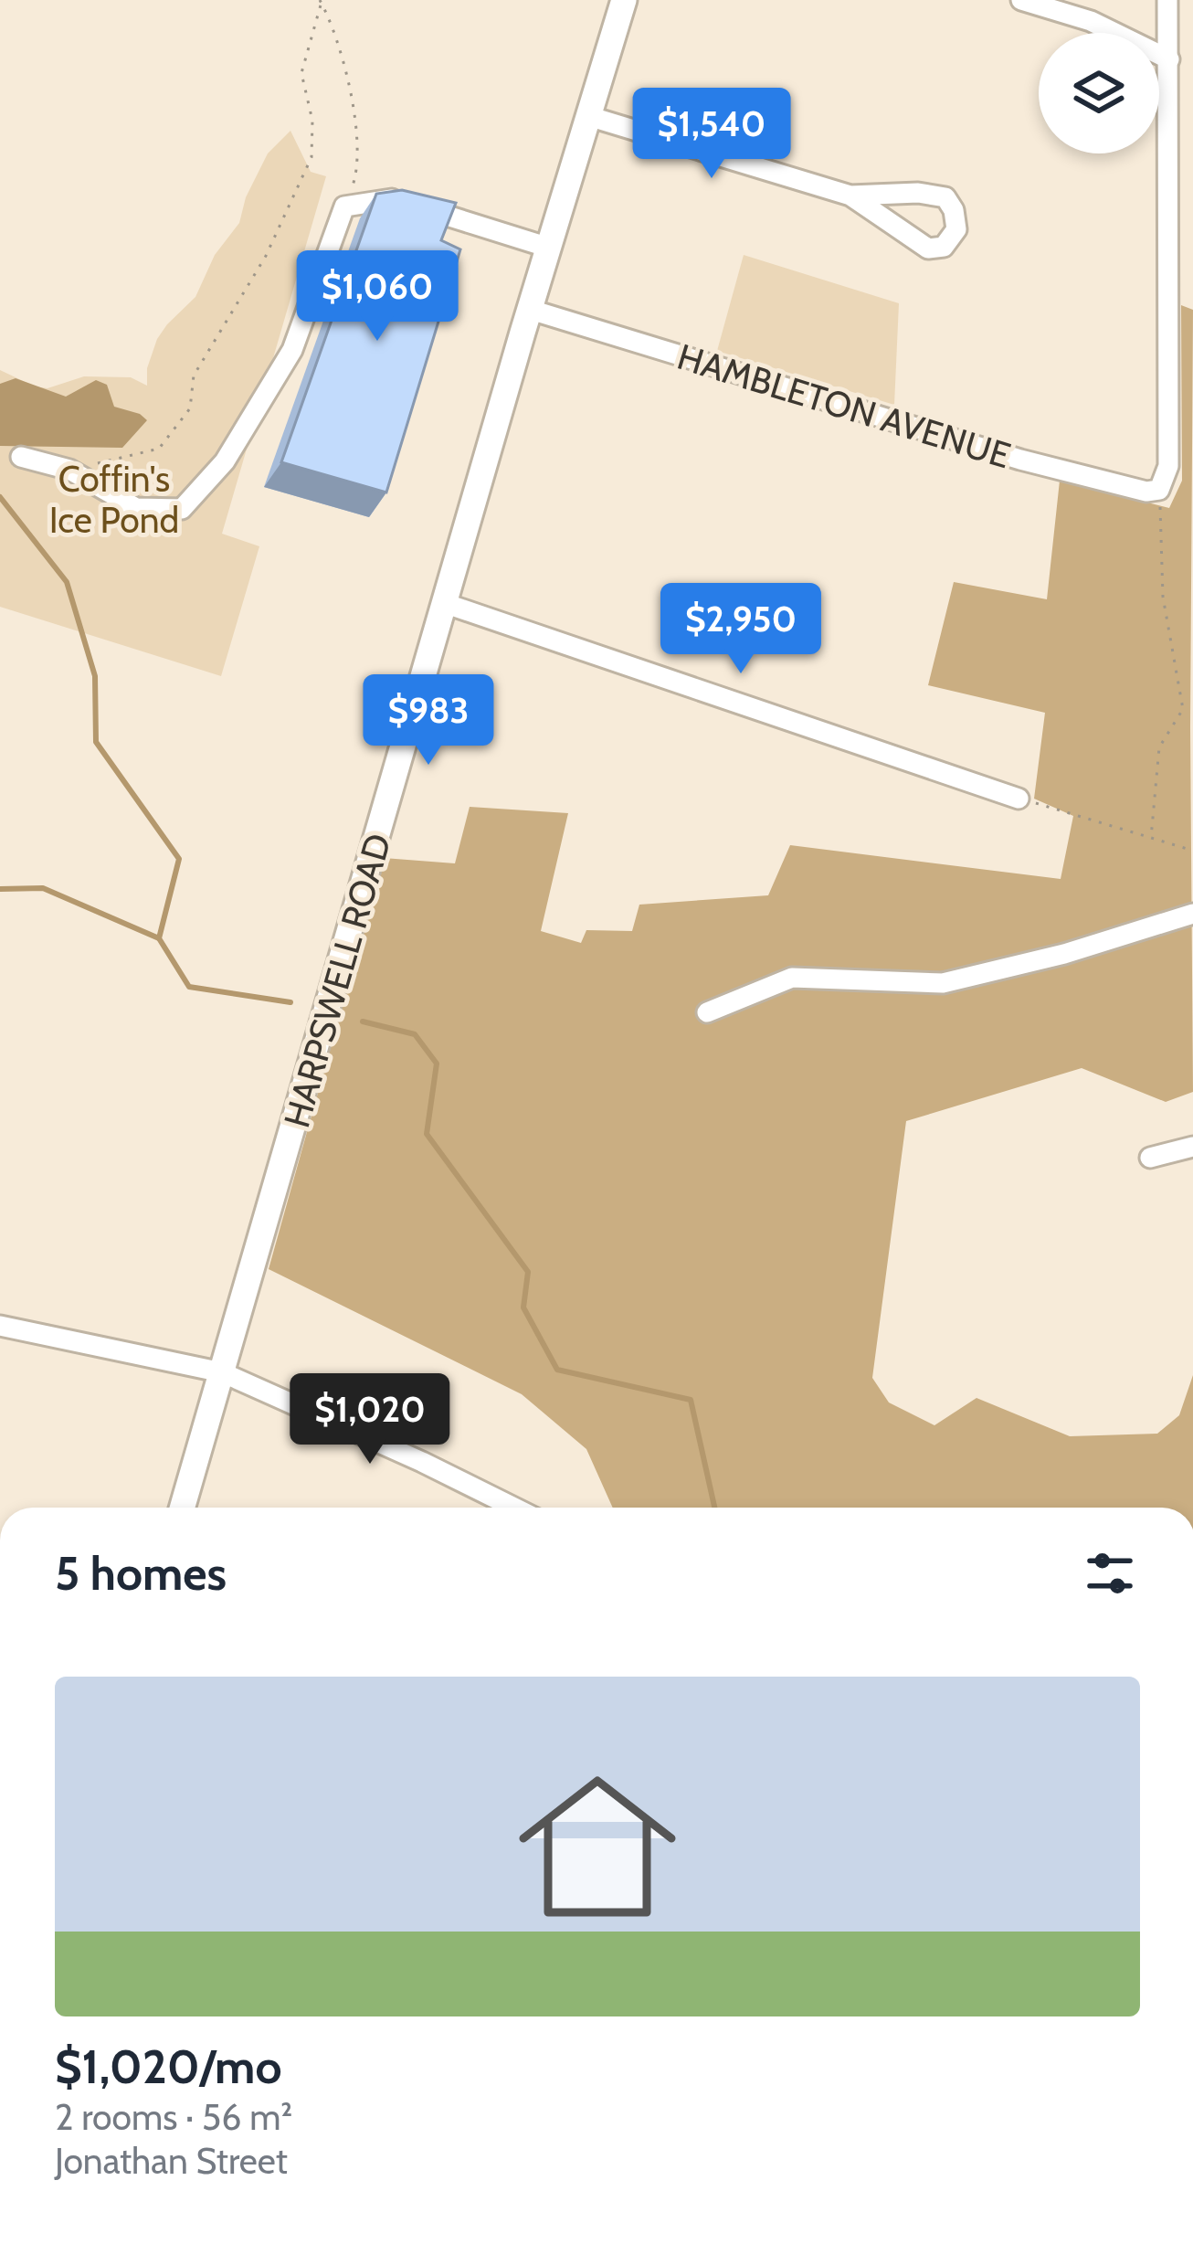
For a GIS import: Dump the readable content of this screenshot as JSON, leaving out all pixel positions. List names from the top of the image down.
{
  "streets": {
    "main road": ["HARPSWELL ROAD"],
    "street": ["HAMBLETON AVENUE"]
  },
  "crossings": [
    ["HAMBLETON AVENUE", "HARPSWELL ROAD"]
  ],
  "parks": ["Coffin's Ice Pond"],
  "page": {
    "price": [
      "$1,540",
      "$1,060",
      "$2,950",
      "$983",
      "$1,020"
    ],
    "heading": "5 homes",
    "list": [
      {
        "name": "$1,020/mo",
        "note": "2 rooms · 56 m² · Jonathan Street"
      }
    ]
  }
}
